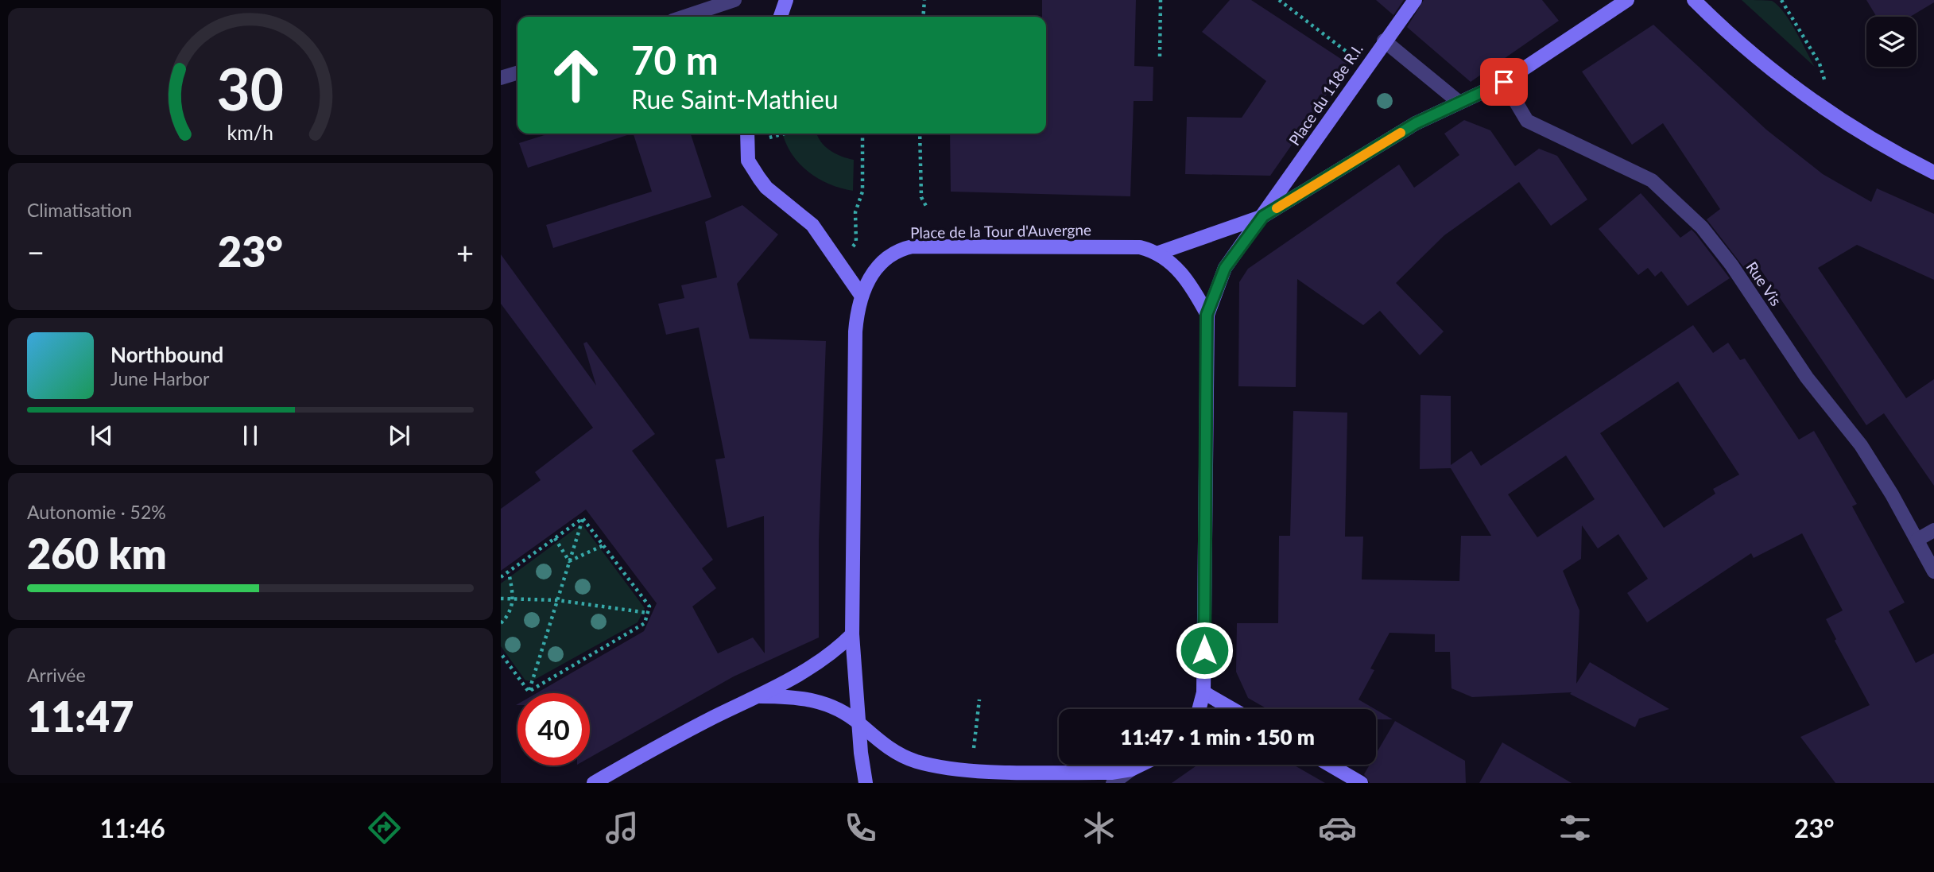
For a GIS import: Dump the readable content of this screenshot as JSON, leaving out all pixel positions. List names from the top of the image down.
{
  "streets": {
    "street": ["Place du 118e R.I.", "Place de la Tour d'Auvergne", "Rue Vis"]
  },
  "crossings": [
    ["Place du 118e R.I.", "Place de la Tour d'Auvergne"]
  ],
  "page": {
    "turn": ["70 m", "Rue Saint-Mathieu"],
    "tile": [
      "Climatisation",
      ["Autonomie · 52%", "260 km"],
      ["Arrivée", "11:47"]
    ],
    "heat": ["−", "23°", "+"],
    "song": ["Northbound", "June Harbor"],
    "limit": "40",
    "trip": "11:47 · 1 min · 150 m",
    "tabs": ["11:46", "23°"],
    "gauge": ["30", "km/h"]
  }
}
